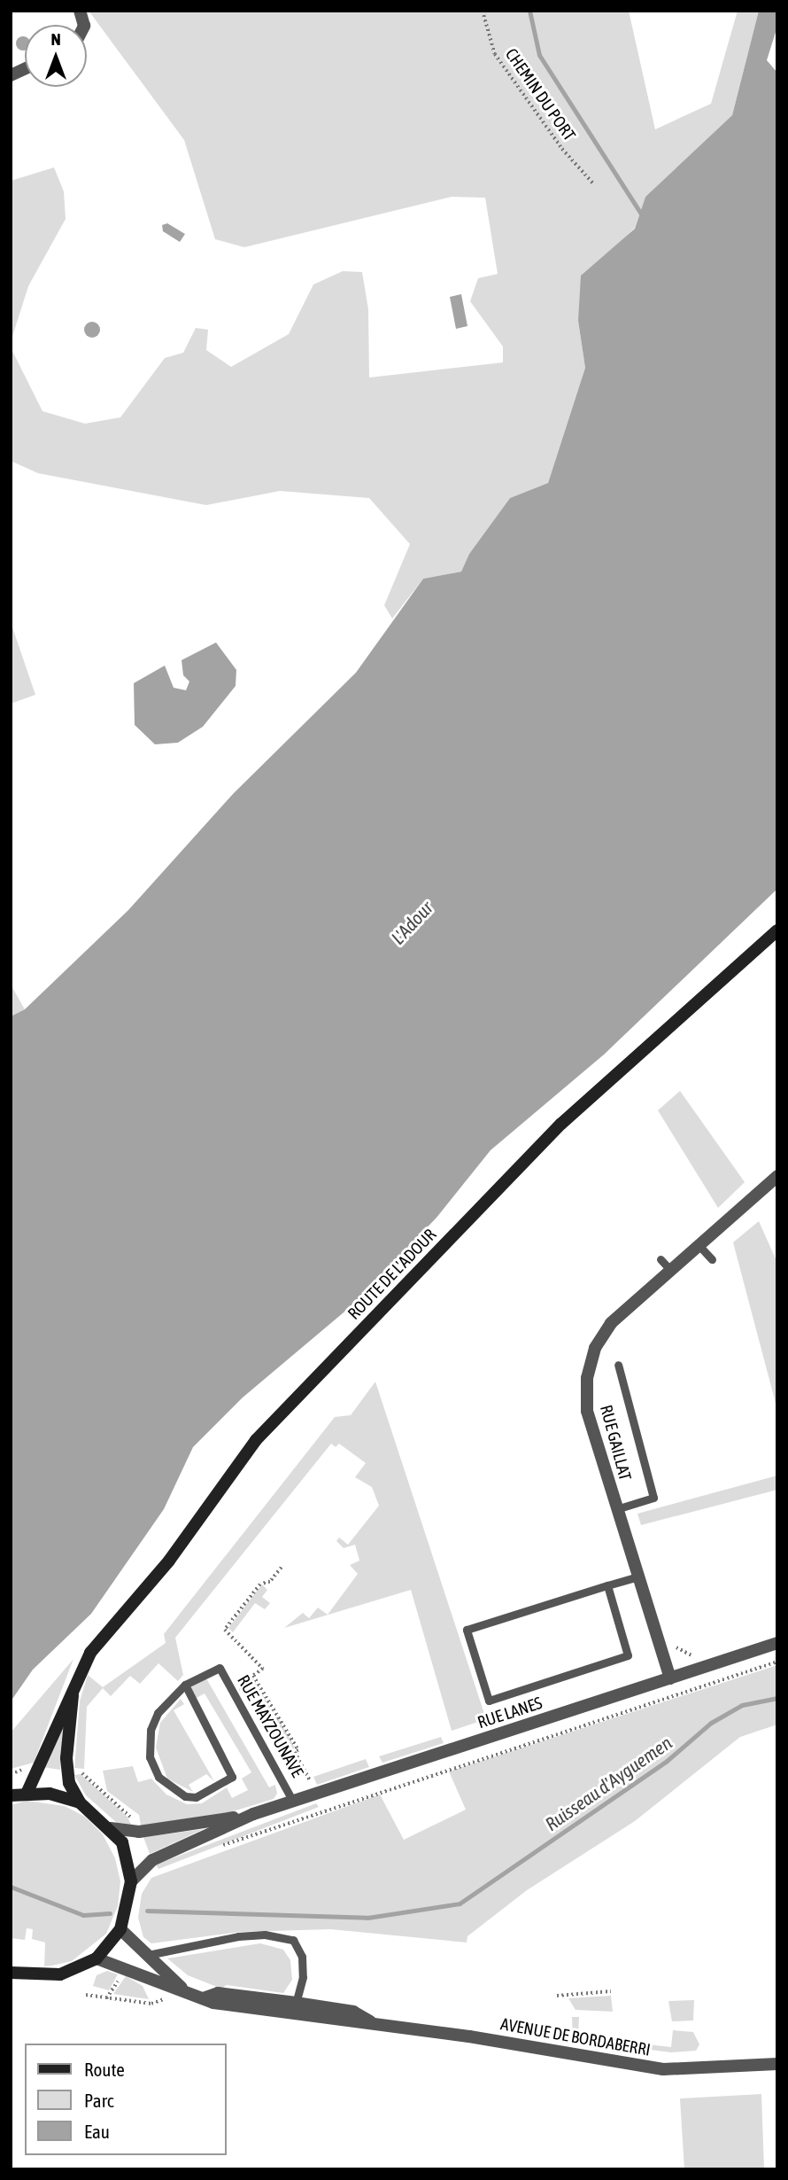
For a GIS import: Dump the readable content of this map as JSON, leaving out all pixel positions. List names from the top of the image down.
{
  "streets": {
    "main road": ["ROUTE DE L'ADOUR"],
    "street": ["RUE GAILLAT", "RUE LANES", "AVENUE DE BORDABERRI"],
    "lane": ["RUE MAYZOUNAVE"],
    "path": ["CHEMIN DU PORT"]
  },
  "crossings": [
    ["RUE GAILLAT", "RUE LANES"],
    ["RUE LANES", "RUE MAYZOUNAVE"]
  ],
  "water": ["L'Adour", "Ruisseau d'Ayguemen"],
  "legend": ["Route", "Parc", "Eau"],
  "north": "top"
}
